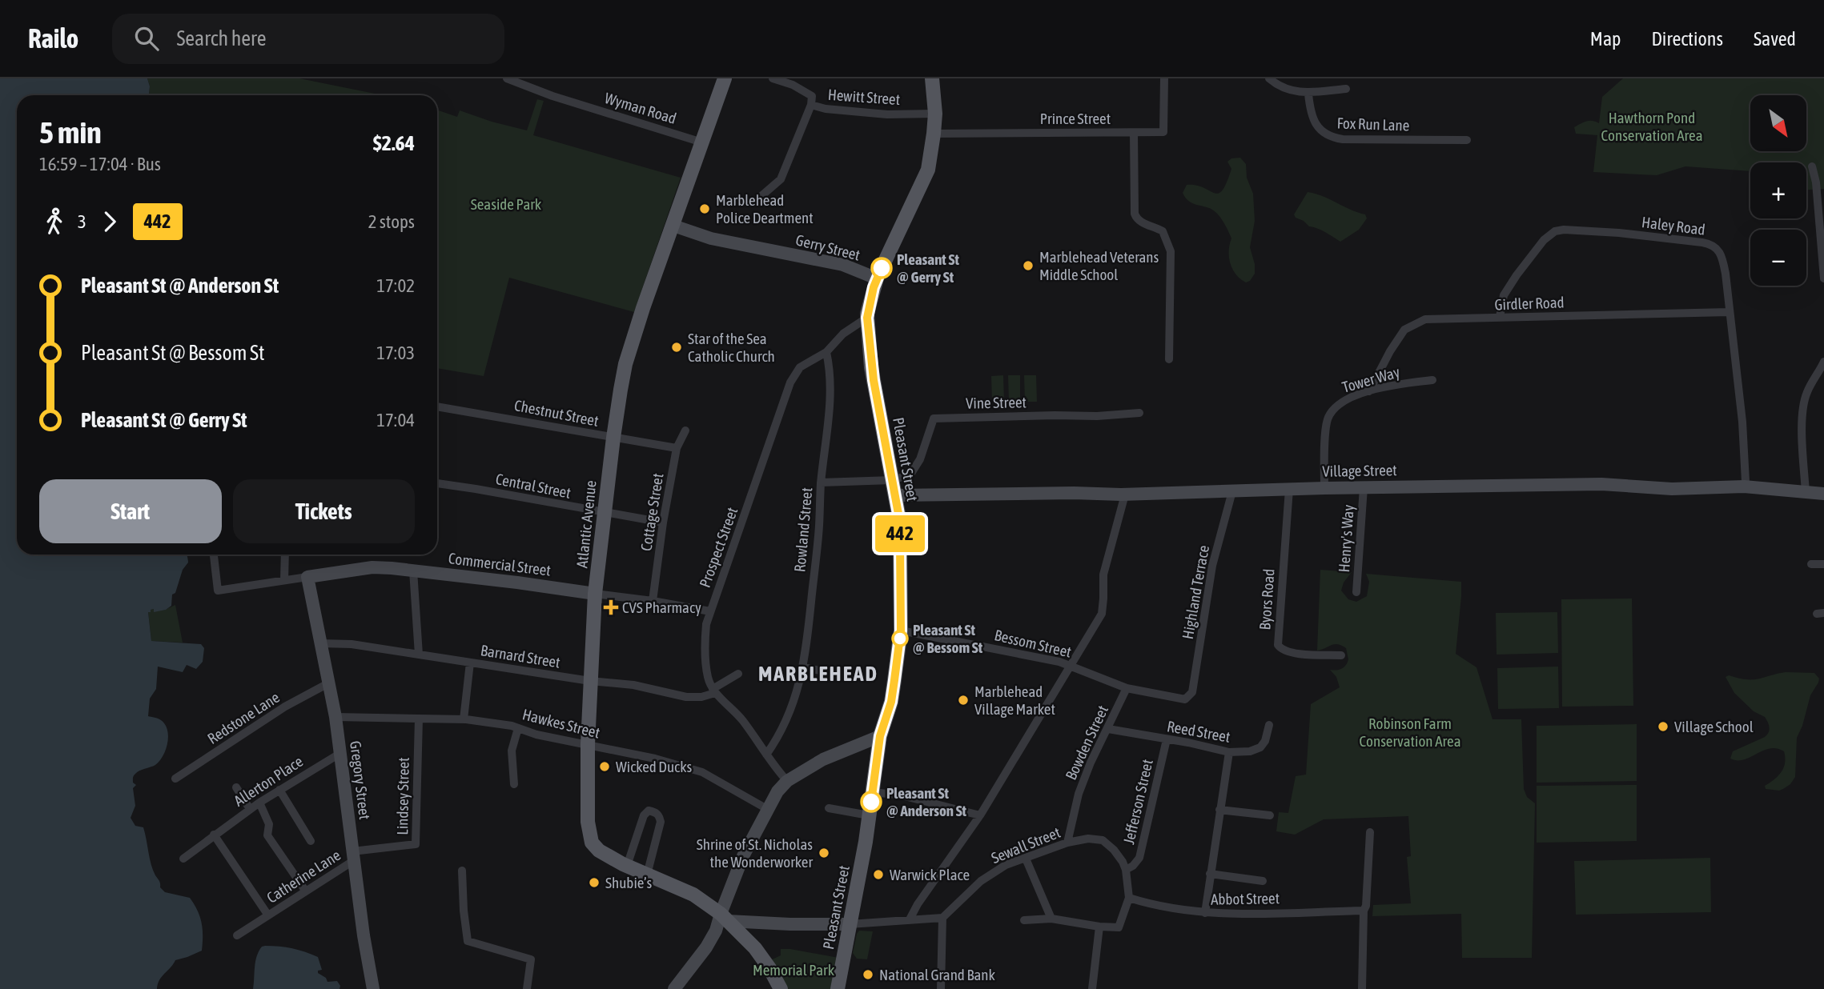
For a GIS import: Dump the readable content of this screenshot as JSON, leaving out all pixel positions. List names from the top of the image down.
{
  "streets": {
    "main road": [
      "Gerry Street",
      "Pleasant Street",
      "Village Street",
      "Atlantic Avenue",
      "Commercial Street",
      "Gregory Street"
    ],
    "street": [
      "Hewitt Street",
      "Wyman Road",
      "Prince Street",
      "Fox Run Lane",
      "Haley Road",
      "Girdler Road",
      "Tower Way",
      "Vine Street",
      "Chestnut Street",
      "Central Street",
      "Cottage Street",
      "Rowland Street",
      "Henry's Way",
      "Prospect Street",
      "Highland Terrace",
      "Byors Road",
      "Bessom Street",
      "Barnard Street",
      "Redstone Lane",
      "Hawkes Street",
      "Reed Street",
      "Bowden Street",
      "Allerton Place",
      "Lindsey Street",
      "Jefferson Street",
      "Sewall Street",
      "Catherine Lane",
      "Abbot Street"
    ]
  },
  "crossings": [
    ["Hewitt Street", "Pleasant Street"],
    ["Wyman Road", "Atlantic Avenue"],
    ["Prince Street", "Pleasant Street"],
    ["Haley Road", "Girdler Road"],
    ["Haley Road", "Village Street"],
    ["Gerry Street", "Pleasant Street"],
    ["Gerry Street", "Atlantic Avenue"],
    ["Girdler Road", "Tower Way"],
    ["Tower Way", "Village Street"],
    ["Vine Street", "Pleasant Street"],
    ["Chestnut Street", "Cottage Street"],
    ["Chestnut Street", "Atlantic Avenue"],
    ["Pleasant Street", "Village Street"],
    ["Pleasant Street", "Bessom Street"],
    ["Village Street", "Henry's Way"],
    ["Village Street", "Highland Terrace"],
    ["Village Street", "Byors Road"],
    ["Central Street", "Cottage Street"],
    ["Central Street", "Atlantic Avenue"],
    ["Cottage Street", "Commercial Street"],
    ["Atlantic Avenue", "Commercial Street"],
    ["Atlantic Avenue", "Barnard Street"],
    ["Atlantic Avenue", "Hawkes Street"],
    ["Rowland Street", "Prospect Street"],
    ["Prospect Street", "Commercial Street"],
    ["Prospect Street", "Barnard Street"],
    ["Commercial Street", "Gregory Street"],
    ["Highland Terrace", "Bessom Street"],
    ["Bessom Street", "Bowden Street"],
    ["Barnard Street", "Gregory Street"],
    ["Redstone Lane", "Gregory Street"],
    ["Hawkes Street", "Gregory Street"],
    ["Hawkes Street", "Lindsey Street"],
    ["Reed Street", "Bowden Street"],
    ["Reed Street", "Jefferson Street"],
    ["Bowden Street", "Jefferson Street"],
    ["Bowden Street", "Sewall Street"],
    ["Bowden Street", "Abbot Street"],
    ["Gregory Street", "Allerton Place"],
    ["Gregory Street", "Lindsey Street"],
    ["Gregory Street", "Catherine Lane"],
    ["Lindsey Street", "Catherine Lane"],
    ["Jefferson Street", "Sewall Street"],
    ["Jefferson Street", "Abbot Street"],
    ["Sewall Street", "Abbot Street"]
  ],
  "districts": ["MARBLEHEAD"],
  "parks": [
    "Hawthorn Pond Conservation Area",
    "Seaside Park",
    "Robinson Farm Conservation Area",
    "Memorial Park"
  ],
  "places": {
    "other": [
      "Marblehead Police Deartment",
      "Marblehead Veterans Middle School",
      "Pleasant St @ Gerry St",
      "Star of the Sea Catholic Church",
      "Pleasant St @ Bessom St",
      "Marblehead Village Market",
      "Village School",
      "Wicked Ducks",
      "Pleasant St @ Anderson St",
      "Shrine of St. Nicholas the Wonderworker",
      "Warwick Place",
      "Shubie’s",
      "National Grand Bank"
    ],
    "health": ["CVS Pharmacy"]
  },
  "lines": ["bus line 442"],
  "north": "bottom right",
  "page": {
    "header": "Railo",
    "search": "Search here",
    "nav": ["Map", "Directions", "Saved"],
    "on_map": "442",
    "map_buttons": ["+", "−"],
    "heading": ["5 min", "16:59 – 17:04 · Bus", "$2.64"],
    "legs": ["3", "442", "2 stops"],
    "list": [
      {
        "name": "Pleasant St @ Anderson St",
        "value": "17:02"
      },
      {
        "name": "Pleasant St @ Bessom St",
        "value": "17:03"
      },
      {
        "name": "Pleasant St @ Gerry St",
        "value": "17:04"
      }
    ],
    "buttons": ["Start", "Tickets"]
  }
}
